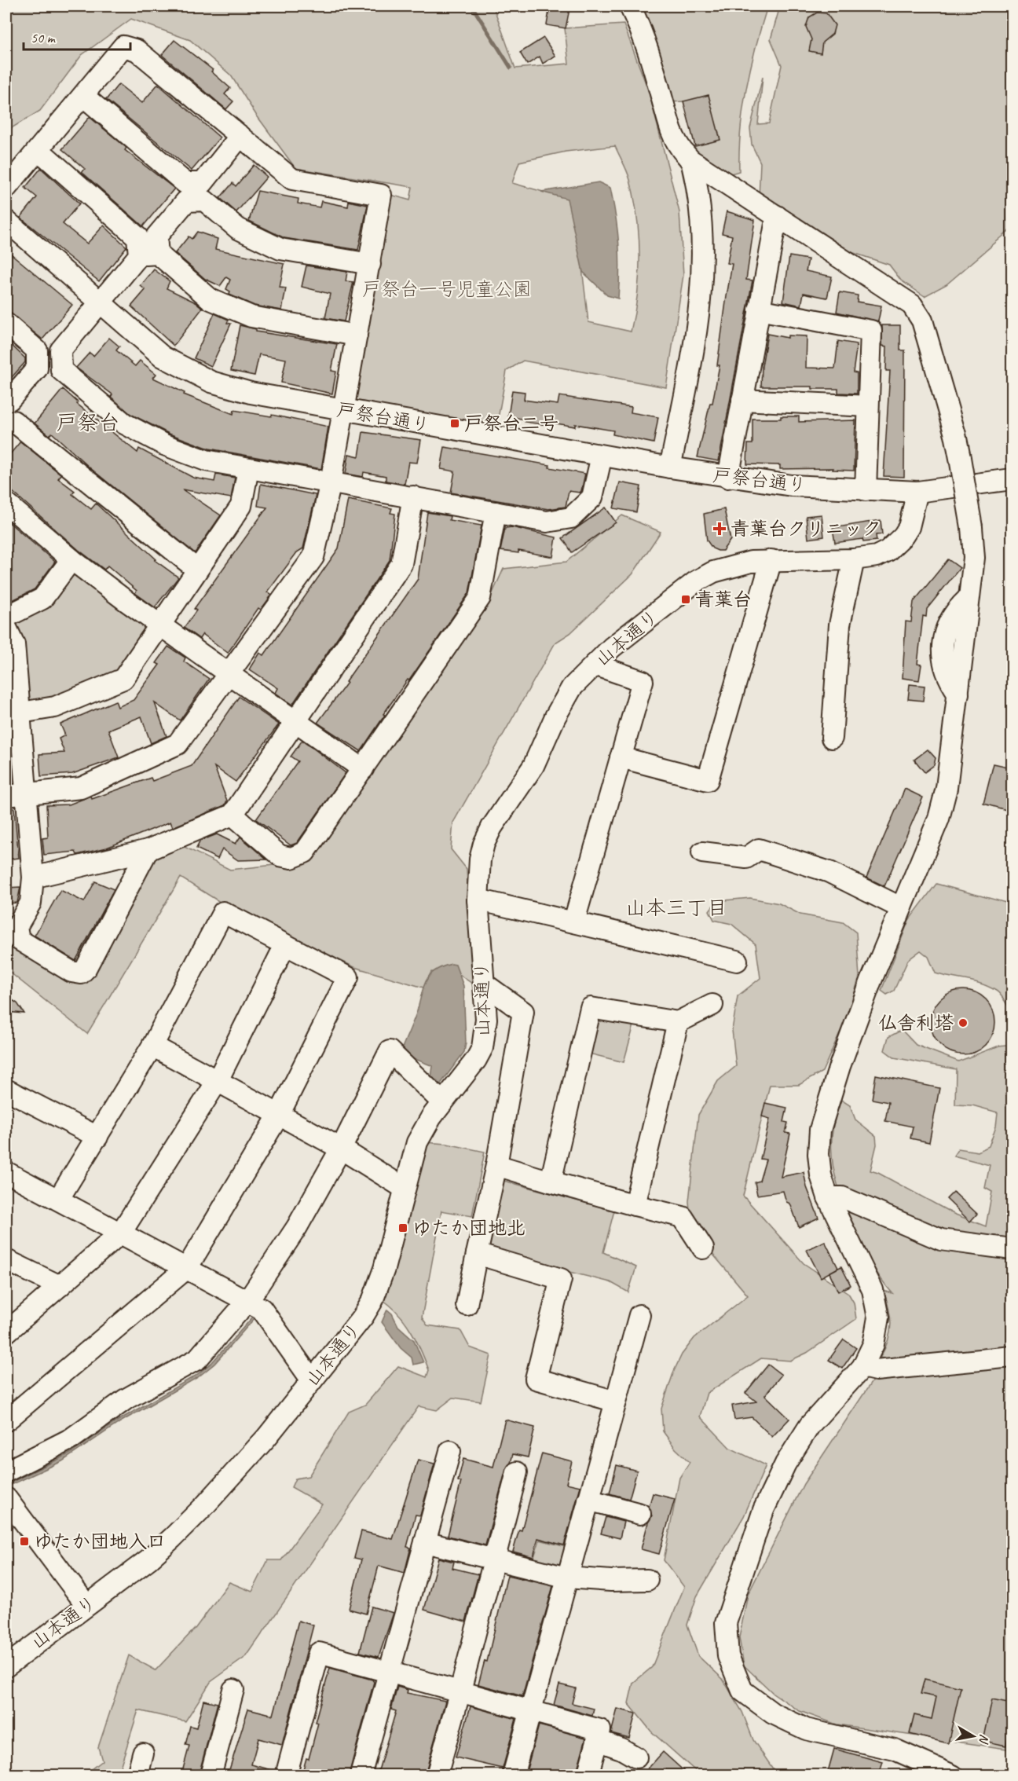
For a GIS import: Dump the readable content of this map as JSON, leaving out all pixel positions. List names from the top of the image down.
{
  "streets": {
    "street": ["戸祭台通り", "山本通り"]
  },
  "crossings": [
    ["戸祭台通り", "山本通り"]
  ],
  "districts": ["戸祭台", "山本三丁目"],
  "parks": ["戸祭台一号児童公園"],
  "places": {
    "transit": [
      "戸祭台二号",
      "青葉台",
      "ゆたか団地北",
      "ゆたか団地入口"
    ],
    "health": ["青葉台クリニック"],
    "other": ["仏舎利塔"]
  },
  "scale_bar": "50 m",
  "north": "right"
}
